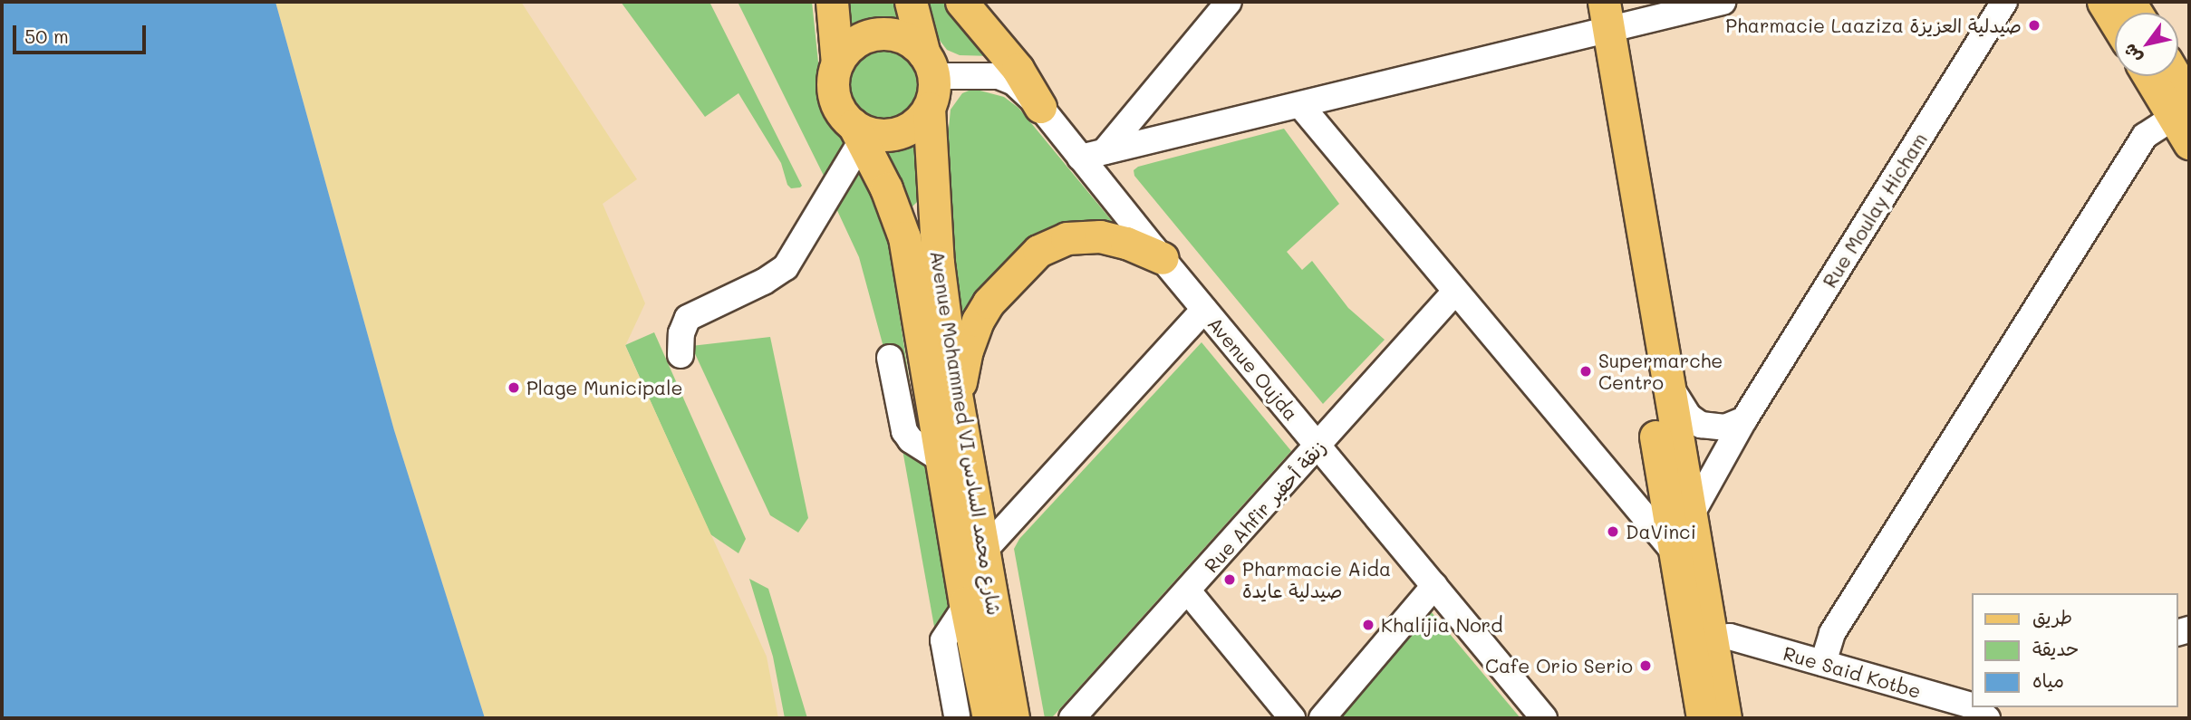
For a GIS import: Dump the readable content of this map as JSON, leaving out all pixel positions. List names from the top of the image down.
{
  "streets": {
    "main road": ["Avenue Mohammed VI شارع محمد السادس"],
    "street": [
      "Rue Moulay Hicham",
      "Avenue Oujda",
      "Rue Ahfir زنقة أحفير",
      "Rue Said Kotbe"
    ]
  },
  "crossings": [
    ["Avenue Oujda", "Avenue Mohammed VI شارع محمد السادس"],
    ["Avenue Oujda", "Rue Ahfir زنقة أحفير"]
  ],
  "places": [
    "Pharmacie Laaziza صيدلية العزيزة",
    "Supermarche Centro",
    "Plage Municipale",
    "DaVinci",
    "Pharmacie Aida صيدلية عايدة",
    "Khalijia Nord",
    "Cafe Orio Serio"
  ],
  "legend": ["طريق", "حديقة", "مياه"],
  "scale_bar": "50 m",
  "north": "bottom left"
}
